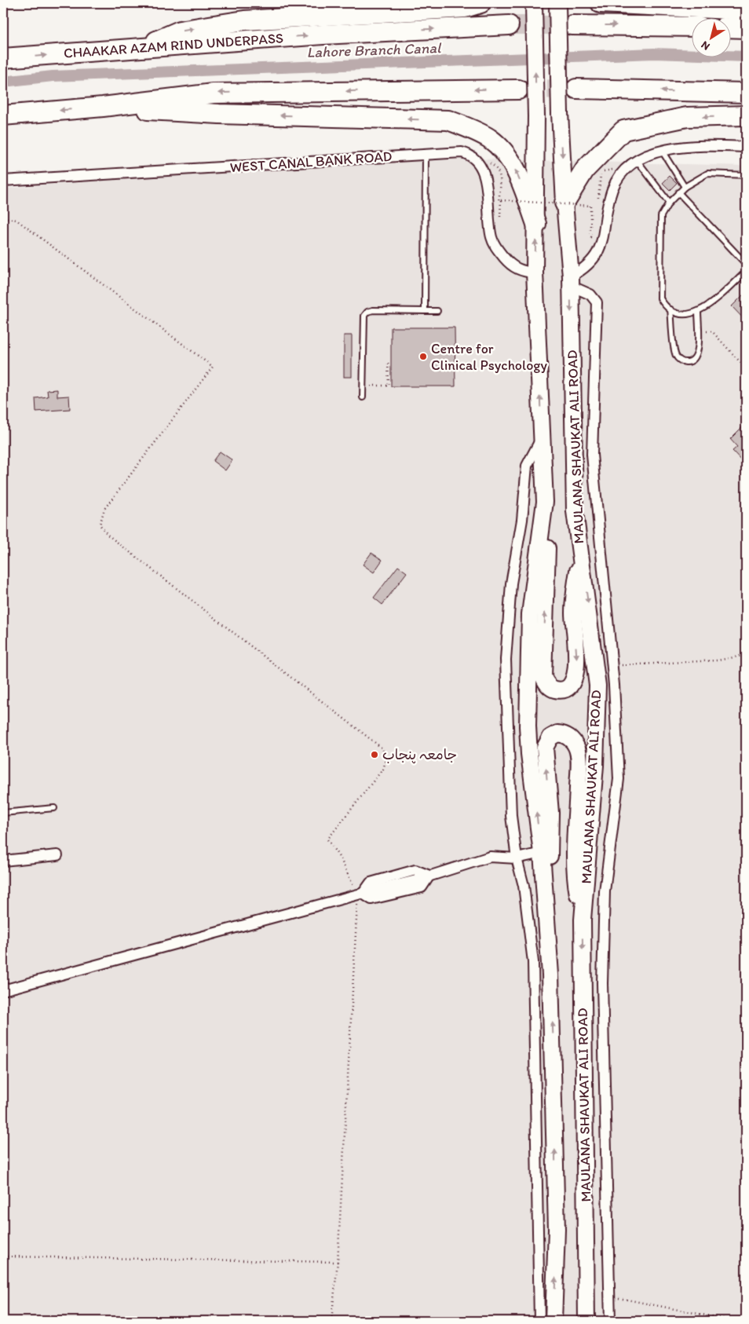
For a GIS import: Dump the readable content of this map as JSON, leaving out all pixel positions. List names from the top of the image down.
{
  "streets": {
    "highway": ["CHAAKAR AZAM RIND UNDERPASS"],
    "main road": ["MAULANA SHAUKAT ALI ROAD"],
    "street": ["WEST CANAL BANK ROAD"]
  },
  "water": ["Lahore Branch Canal"],
  "places": ["Centre for Clinical Psychology", "جامعہ پنجاب"],
  "north": "bottom left"
}
